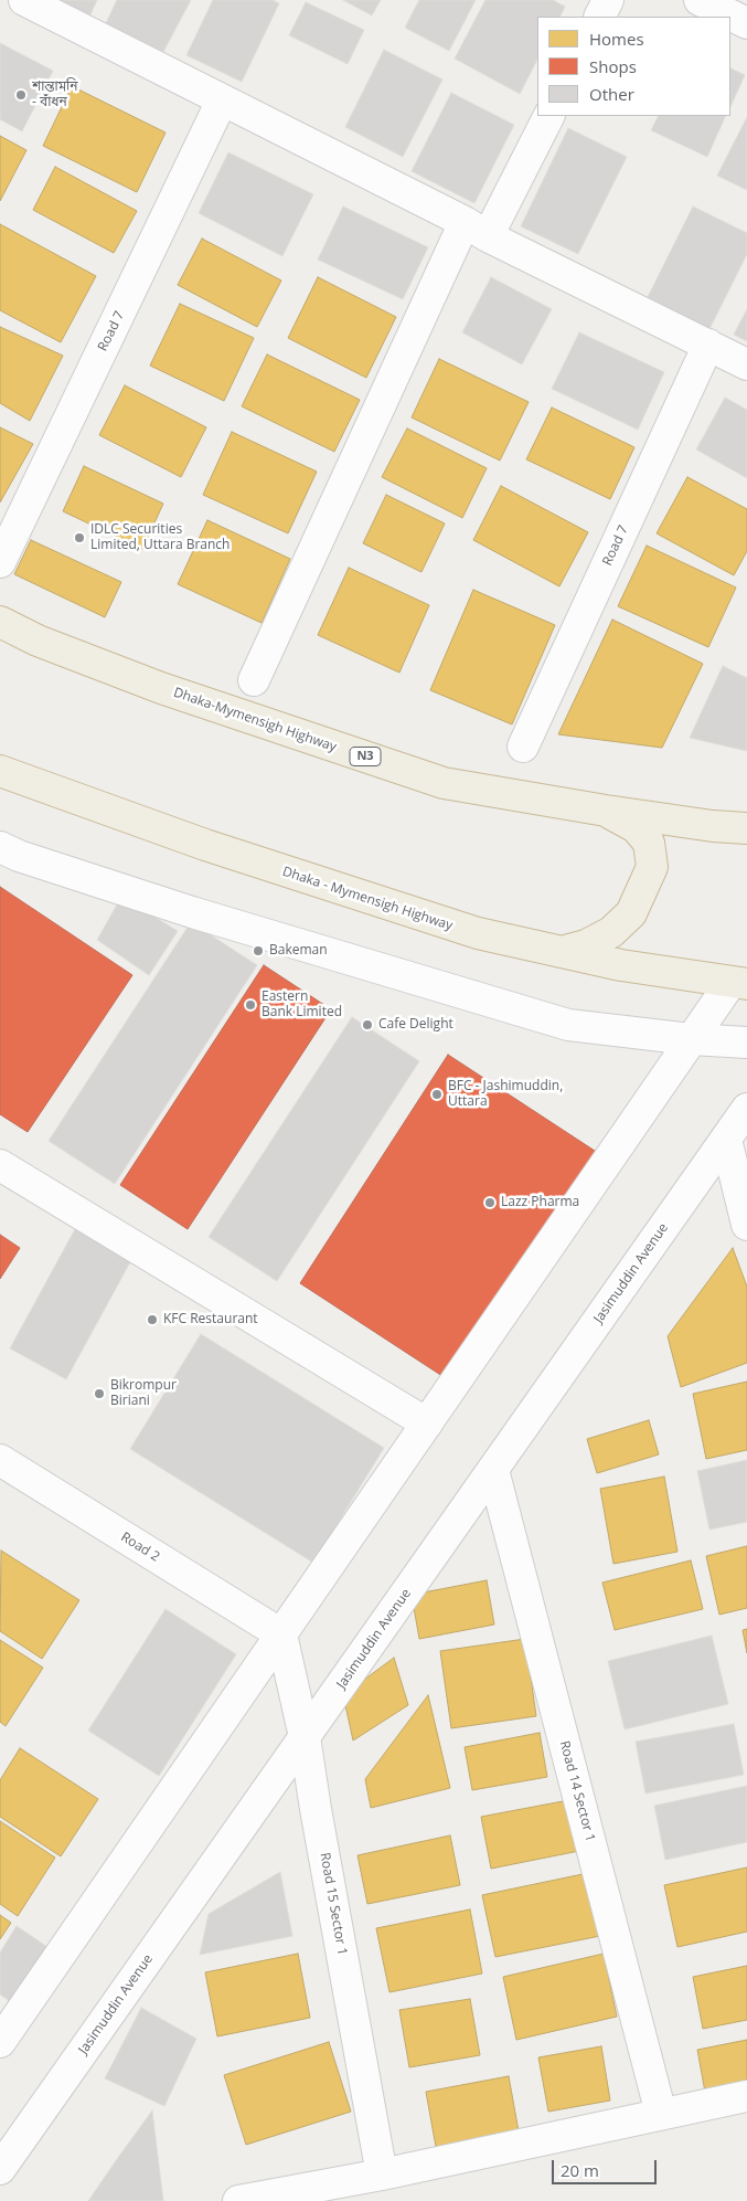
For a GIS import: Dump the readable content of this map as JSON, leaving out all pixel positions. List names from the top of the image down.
{
  "streets": {
    "highway": ["Dhaka-Mymensigh Highway", "N3", "Dhaka - Mymensigh Highway"],
    "street": [
      "Road 7",
      "Jasimuddin Avenue",
      "Road 2",
      "Road 14 Sector 1",
      "Road 15 Sector 1"
    ]
  },
  "crossings": [
    ["Jasimuddin Avenue", "Road 14 Sector 1"],
    ["Jasimuddin Avenue", "Road 15 Sector 1"],
    ["Road 2", "Road 15 Sector 1"]
  ],
  "places": [
    "শান্তামনি - বাঁধন",
    "IDLC Securities Limited, Uttara Branch",
    "Bakeman",
    "Eastern Bank Limited",
    "Cafe Delight",
    "BFC - Jashimuddin, Uttara",
    "Lazz Pharma",
    "KFC Restaurant",
    "Bikrompur Biriani"
  ],
  "legend": ["Homes", "Shops", "Other"],
  "scale_bar": "20 m"
}
